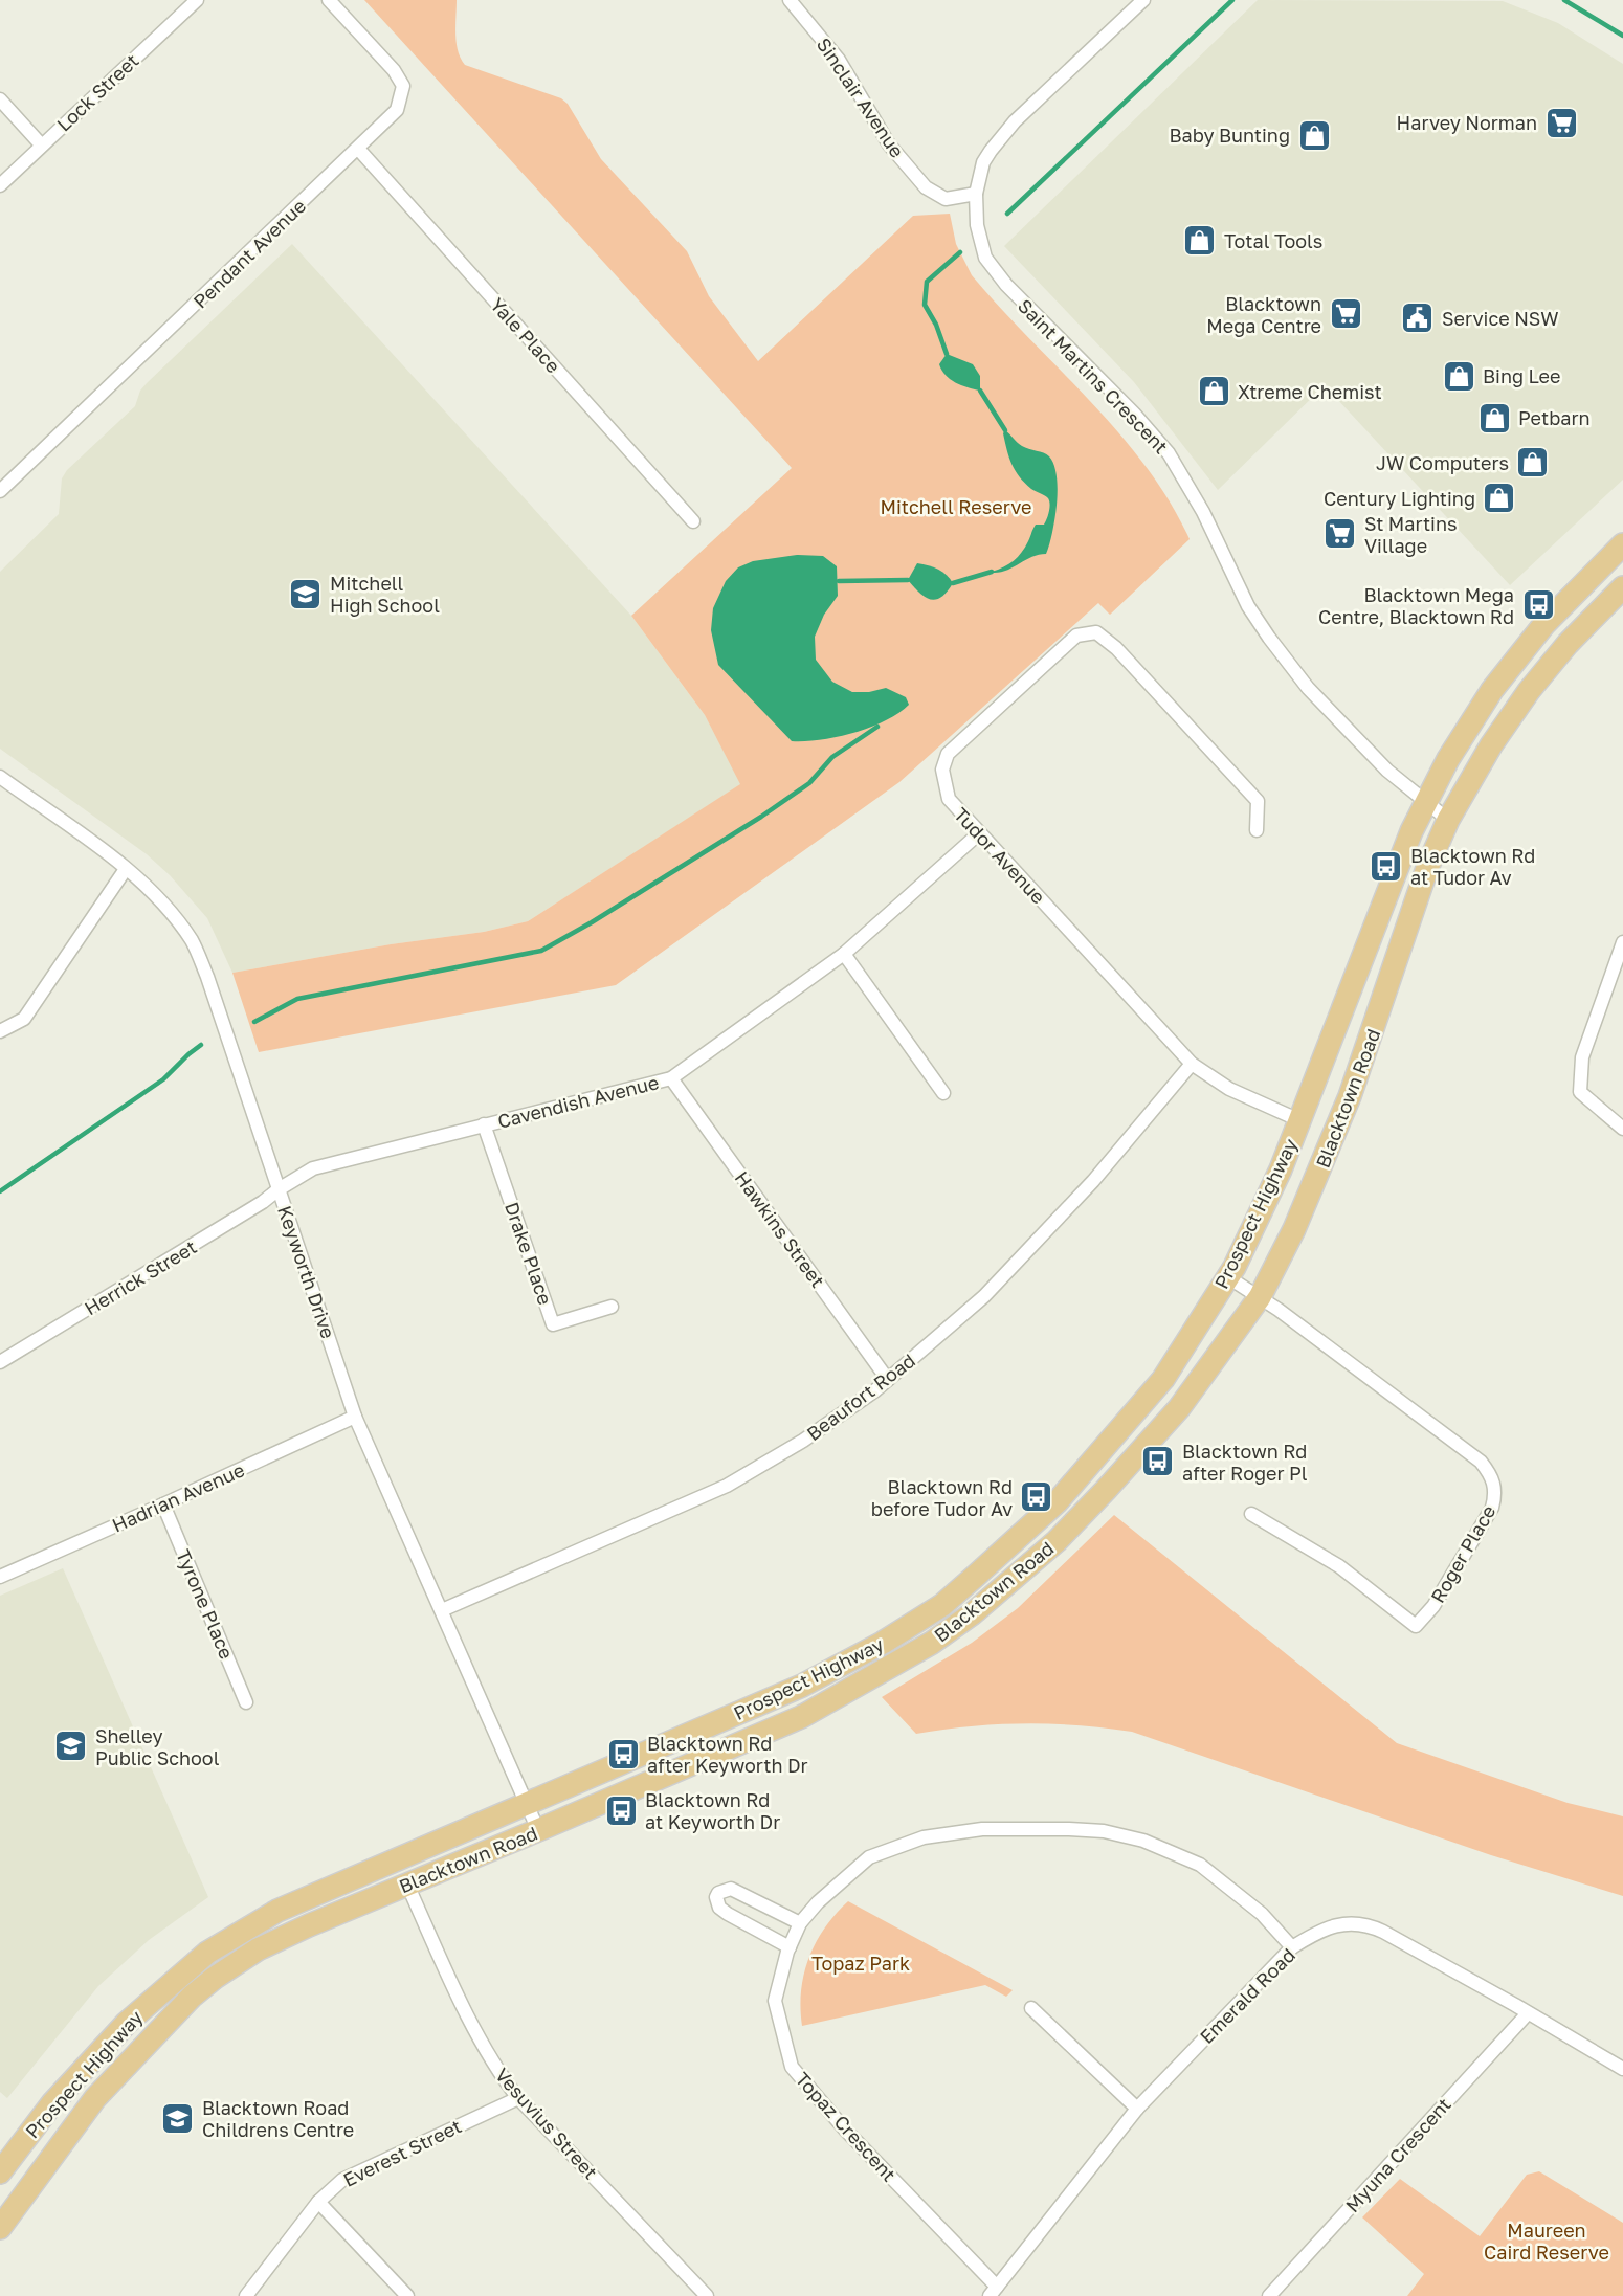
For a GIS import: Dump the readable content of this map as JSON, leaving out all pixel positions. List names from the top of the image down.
{
  "streets": {
    "main road": ["Blacktown Road", "Prospect Highway"],
    "street": [
      "Lock Street",
      "Sinclair Avenue",
      "Pendant Avenue",
      "Yale Place",
      "Saint Martins Crescent",
      "Tudor Avenue",
      "Cavendish Avenue",
      "Hawkins Street",
      "Drake Place",
      "Keyworth Drive",
      "Herrick Street",
      "Beaufort Road",
      "Hadrian Avenue",
      "Roger Place",
      "Tyrone Place",
      "Emerald Road",
      "Vesuvius Street",
      "Topaz Crescent",
      "Everest Street",
      "Myuna Crescent"
    ]
  },
  "crossings": [
    ["Sinclair Avenue", "Saint Martins Crescent"],
    ["Pendant Avenue", "Yale Place"],
    ["Saint Martins Crescent", "Blacktown Road"],
    ["Saint Martins Crescent", "Prospect Highway"],
    ["Tudor Avenue", "Cavendish Avenue"],
    ["Tudor Avenue", "Prospect Highway"],
    ["Tudor Avenue", "Beaufort Road"],
    ["Blacktown Road", "Keyworth Drive"],
    ["Blacktown Road", "Roger Place"],
    ["Blacktown Road", "Vesuvius Street"],
    ["Cavendish Avenue", "Hawkins Street"],
    ["Cavendish Avenue", "Drake Place"],
    ["Cavendish Avenue", "Keyworth Drive"],
    ["Cavendish Avenue", "Herrick Street"],
    ["Prospect Highway", "Keyworth Drive"],
    ["Prospect Highway", "Roger Place"],
    ["Hawkins Street", "Beaufort Road"],
    ["Keyworth Drive", "Herrick Street"],
    ["Keyworth Drive", "Beaufort Road"],
    ["Keyworth Drive", "Hadrian Avenue"],
    ["Hadrian Avenue", "Tyrone Place"],
    ["Emerald Road", "Topaz Crescent"],
    ["Emerald Road", "Myuna Crescent"],
    ["Vesuvius Street", "Everest Street"]
  ],
  "parks": ["Mitchell Reserve", "Topaz Park", "Maureen Caird Reserve"],
  "places": {
    "supermarket": ["Harvey Norman", "Blacktown Mega Centre", "St Martins Village"],
    "shop": [
      "Baby Bunting",
      "Total Tools",
      "Bing Lee",
      "Xtreme Chemist",
      "Petbarn",
      "JW Computers",
      "Century Lighting"
    ],
    "public building": ["Service NSW"],
    "school or university": ["Mitchell High School", "Shelley Public School", "Blacktown Road Childrens Centre"],
    "bus stop": [
      "Blacktown Mega Centre, Blacktown Rd",
      "Blacktown Rd at Tudor Av",
      "Blacktown Rd after Roger Pl",
      "Blacktown Rd before Tudor Av",
      "Blacktown Rd after Keyworth Dr",
      "Blacktown Rd at Keyworth Dr"
    ]
  }
}
